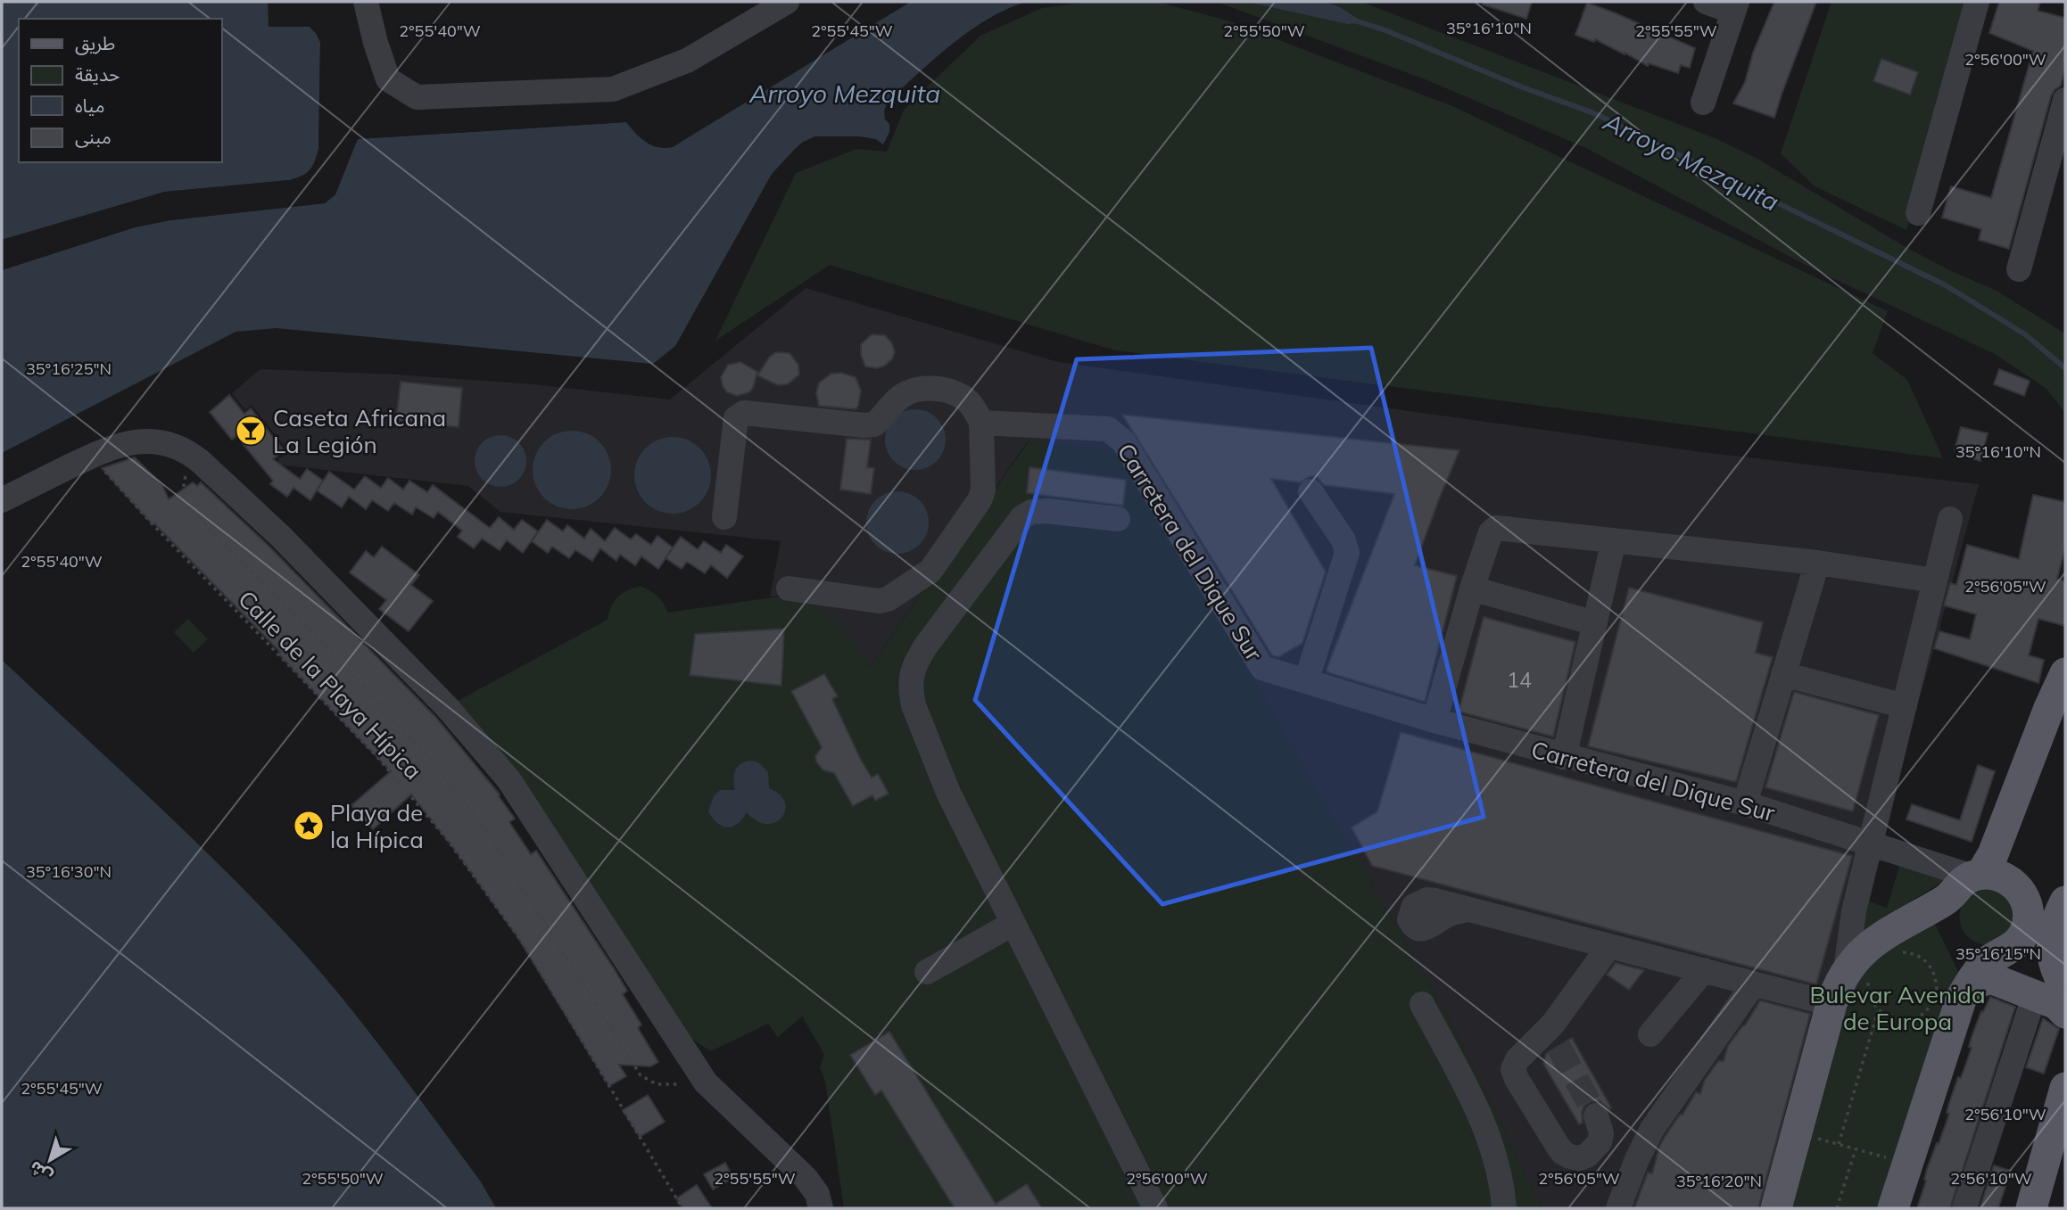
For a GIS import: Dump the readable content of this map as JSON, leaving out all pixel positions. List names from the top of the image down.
{
  "streets": {
    "street": ["Carretera del Dique Sur"],
    "path": ["Calle de la Playa Hípica"]
  },
  "water": ["Arroyo Mezquita"],
  "parks": ["Bulevar Avenida de Europa"],
  "places": {
    "bar": ["Caseta Africana La Legión"],
    "place": ["Playa de la Hípica"]
  },
  "house_numbers": ["14"],
  "legend": [
    "طريق",
    "حديقة",
    "مياه",
    "مبنى"
  ],
  "north": "bottom left",
  "coordinates": [
    "35°16'10\"N",
    "2°55'40\"W",
    "2°55'45\"W",
    "2°55'50\"W",
    "2°55'55\"W",
    "2°56'00\"W",
    "35°16'25\"N",
    "2°56'05\"W",
    "35°16'30\"N",
    "35°16'15\"N",
    "2°56'10\"W",
    "35°16'20\"N"
  ]
}
